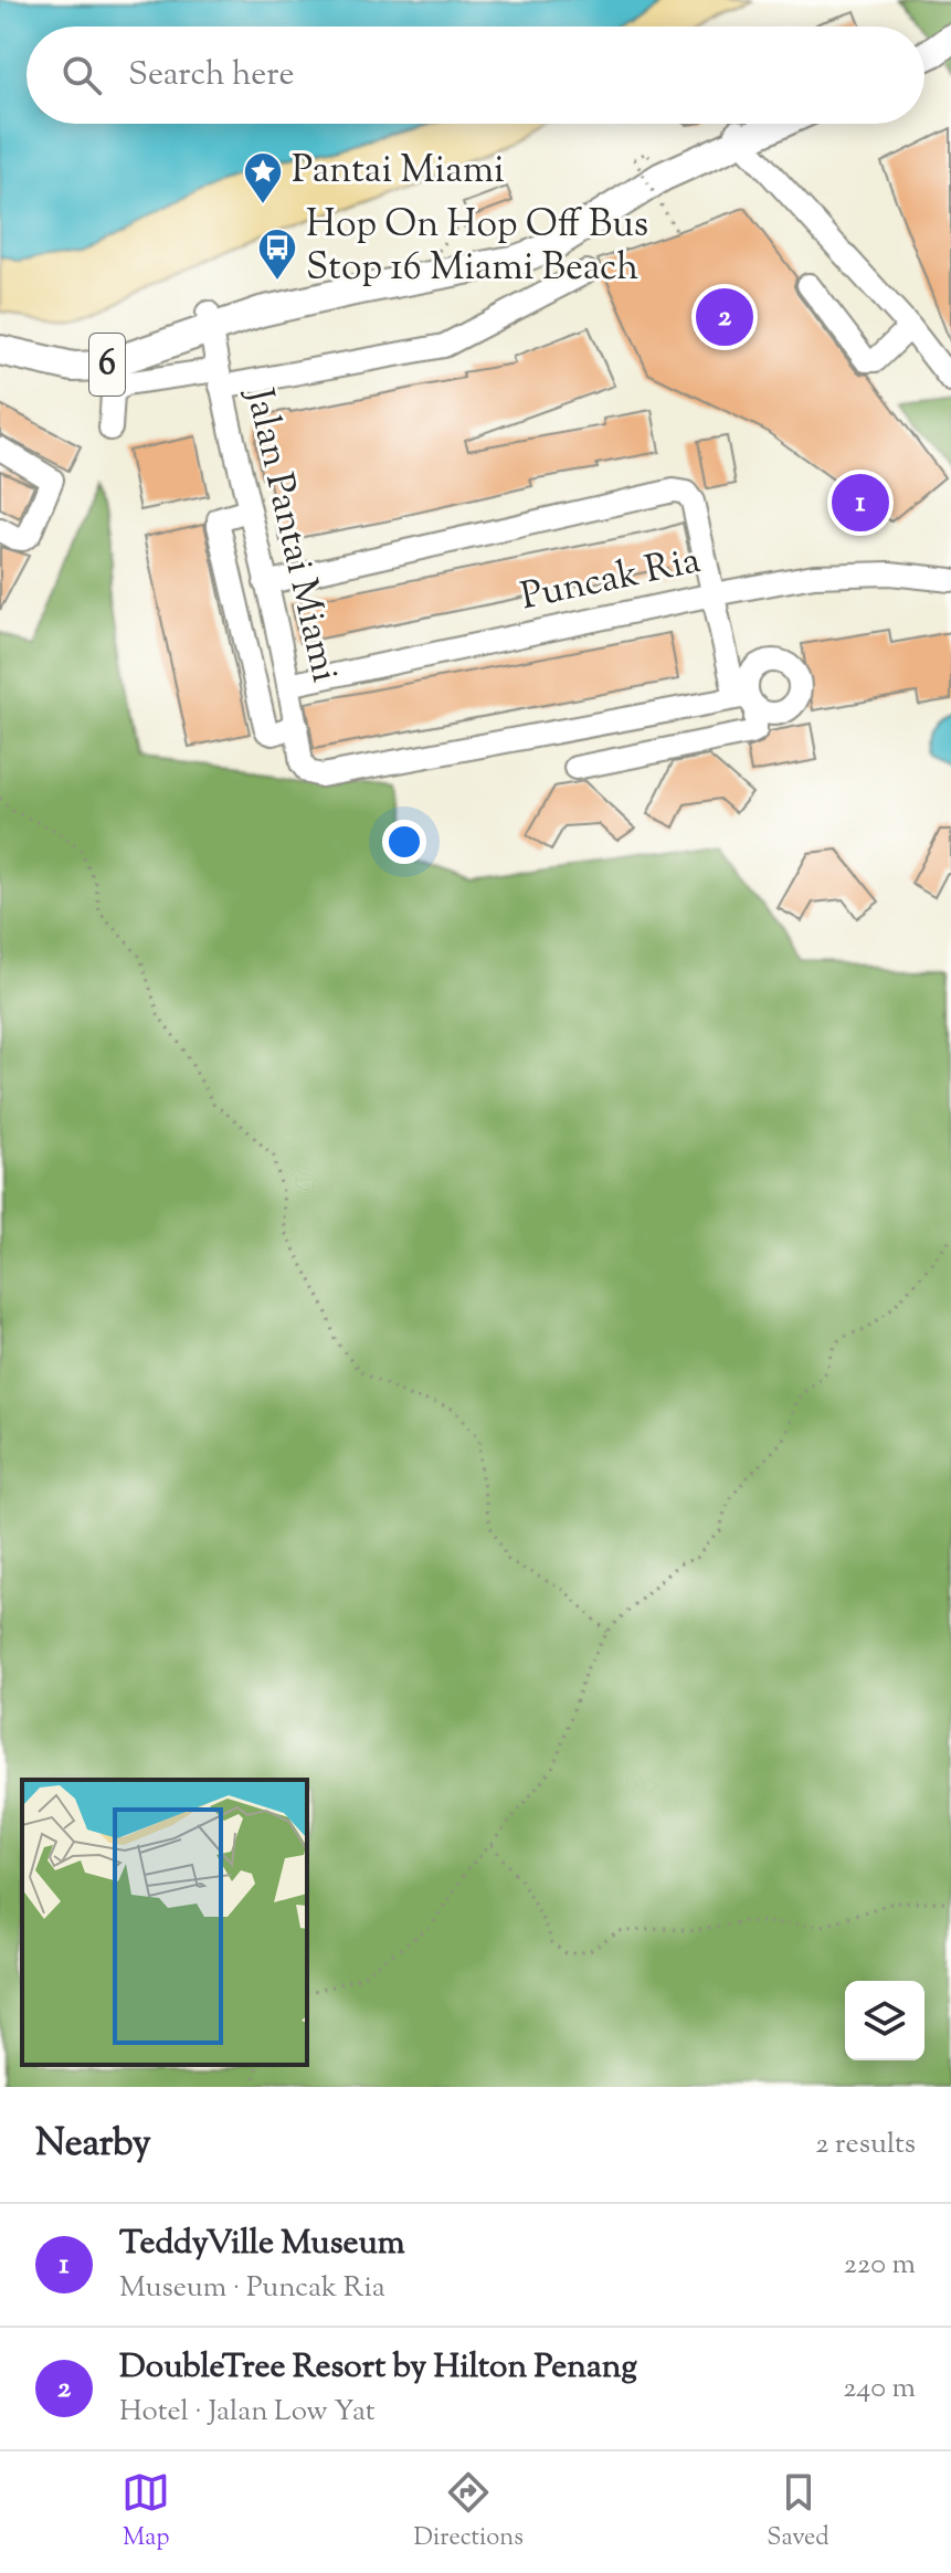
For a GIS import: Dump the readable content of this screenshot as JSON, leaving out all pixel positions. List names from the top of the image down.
{
  "streets": {
    "main road": ["6"],
    "street": ["Jalan Pantai Miami", "Puncak Ria"]
  },
  "crossings": [
    ["6", "Jalan Pantai Miami"],
    ["Jalan Pantai Miami", "Puncak Ria"]
  ],
  "places": {
    "place": ["Pantai Miami"],
    "bus stop": ["Hop On Hop Off Bus Stop 16 Miami Beach"]
  },
  "page": {
    "search": "Search here",
    "pins": ["2", "1"],
    "heading": ["Nearby", "2 results"],
    "list": [
      {
        "mark": "1",
        "name": "TeddyVille Museum",
        "note": "Museum · Puncak Ria",
        "value": "220 m"
      },
      {
        "mark": "2",
        "name": "DoubleTree Resort by Hilton Penang",
        "note": "Hotel · Jalan Low Yat",
        "value": "240 m"
      }
    ],
    "nav": ["Map", "Directions", "Saved"]
  }
}
